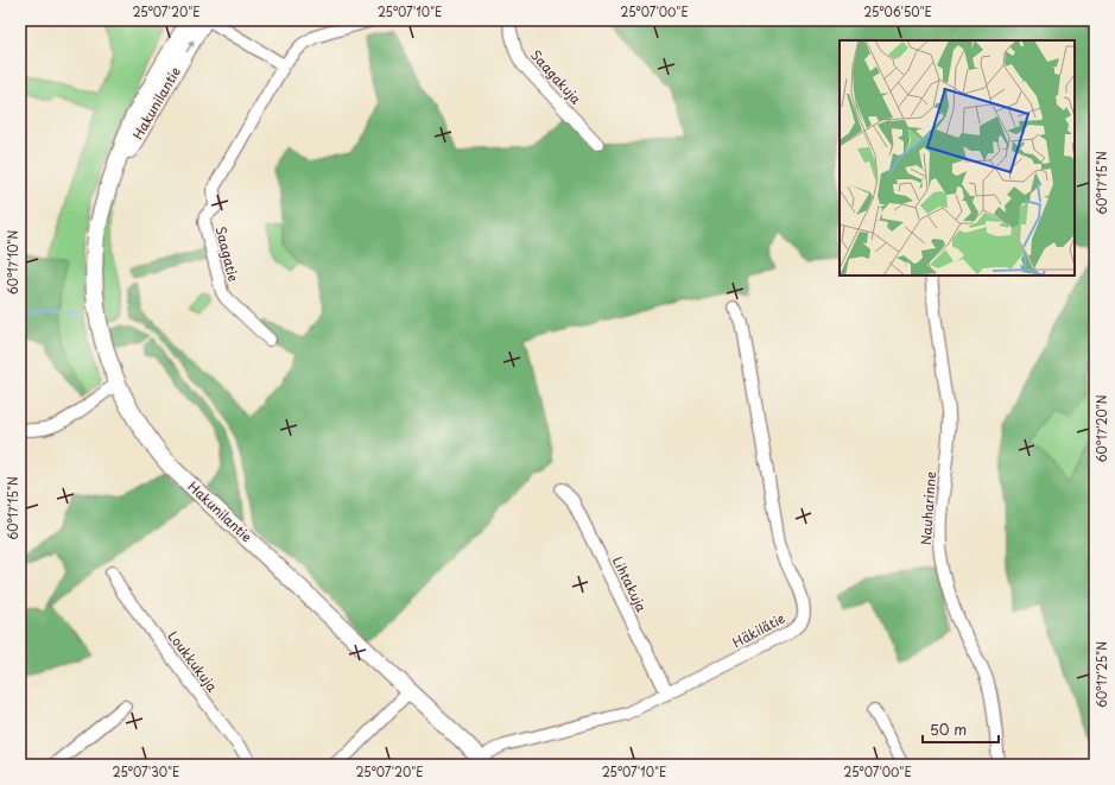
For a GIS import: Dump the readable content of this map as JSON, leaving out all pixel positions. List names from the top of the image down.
{
  "streets": {
    "street": [
      "Saagakuja",
      "Hakunilantie",
      "Saagatie",
      "Nauharinne",
      "Lihtakuja",
      "Häkilätie",
      "Loukkukuja"
    ]
  },
  "crossings": [
    ["Hakunilantie", "Häkilätie"],
    ["Lihtakuja", "Häkilätie"]
  ],
  "scale_bar": "50 m",
  "coordinates": [
    "25°07'20\"E",
    "25°07'10\"E",
    "25°07'00\"E",
    "25°06'50\"E",
    "60°17'15\"N",
    "60°17'10\"N",
    "60°17'20\"N",
    "60°17'25\"N",
    "25°07'30\"E"
  ]
}
